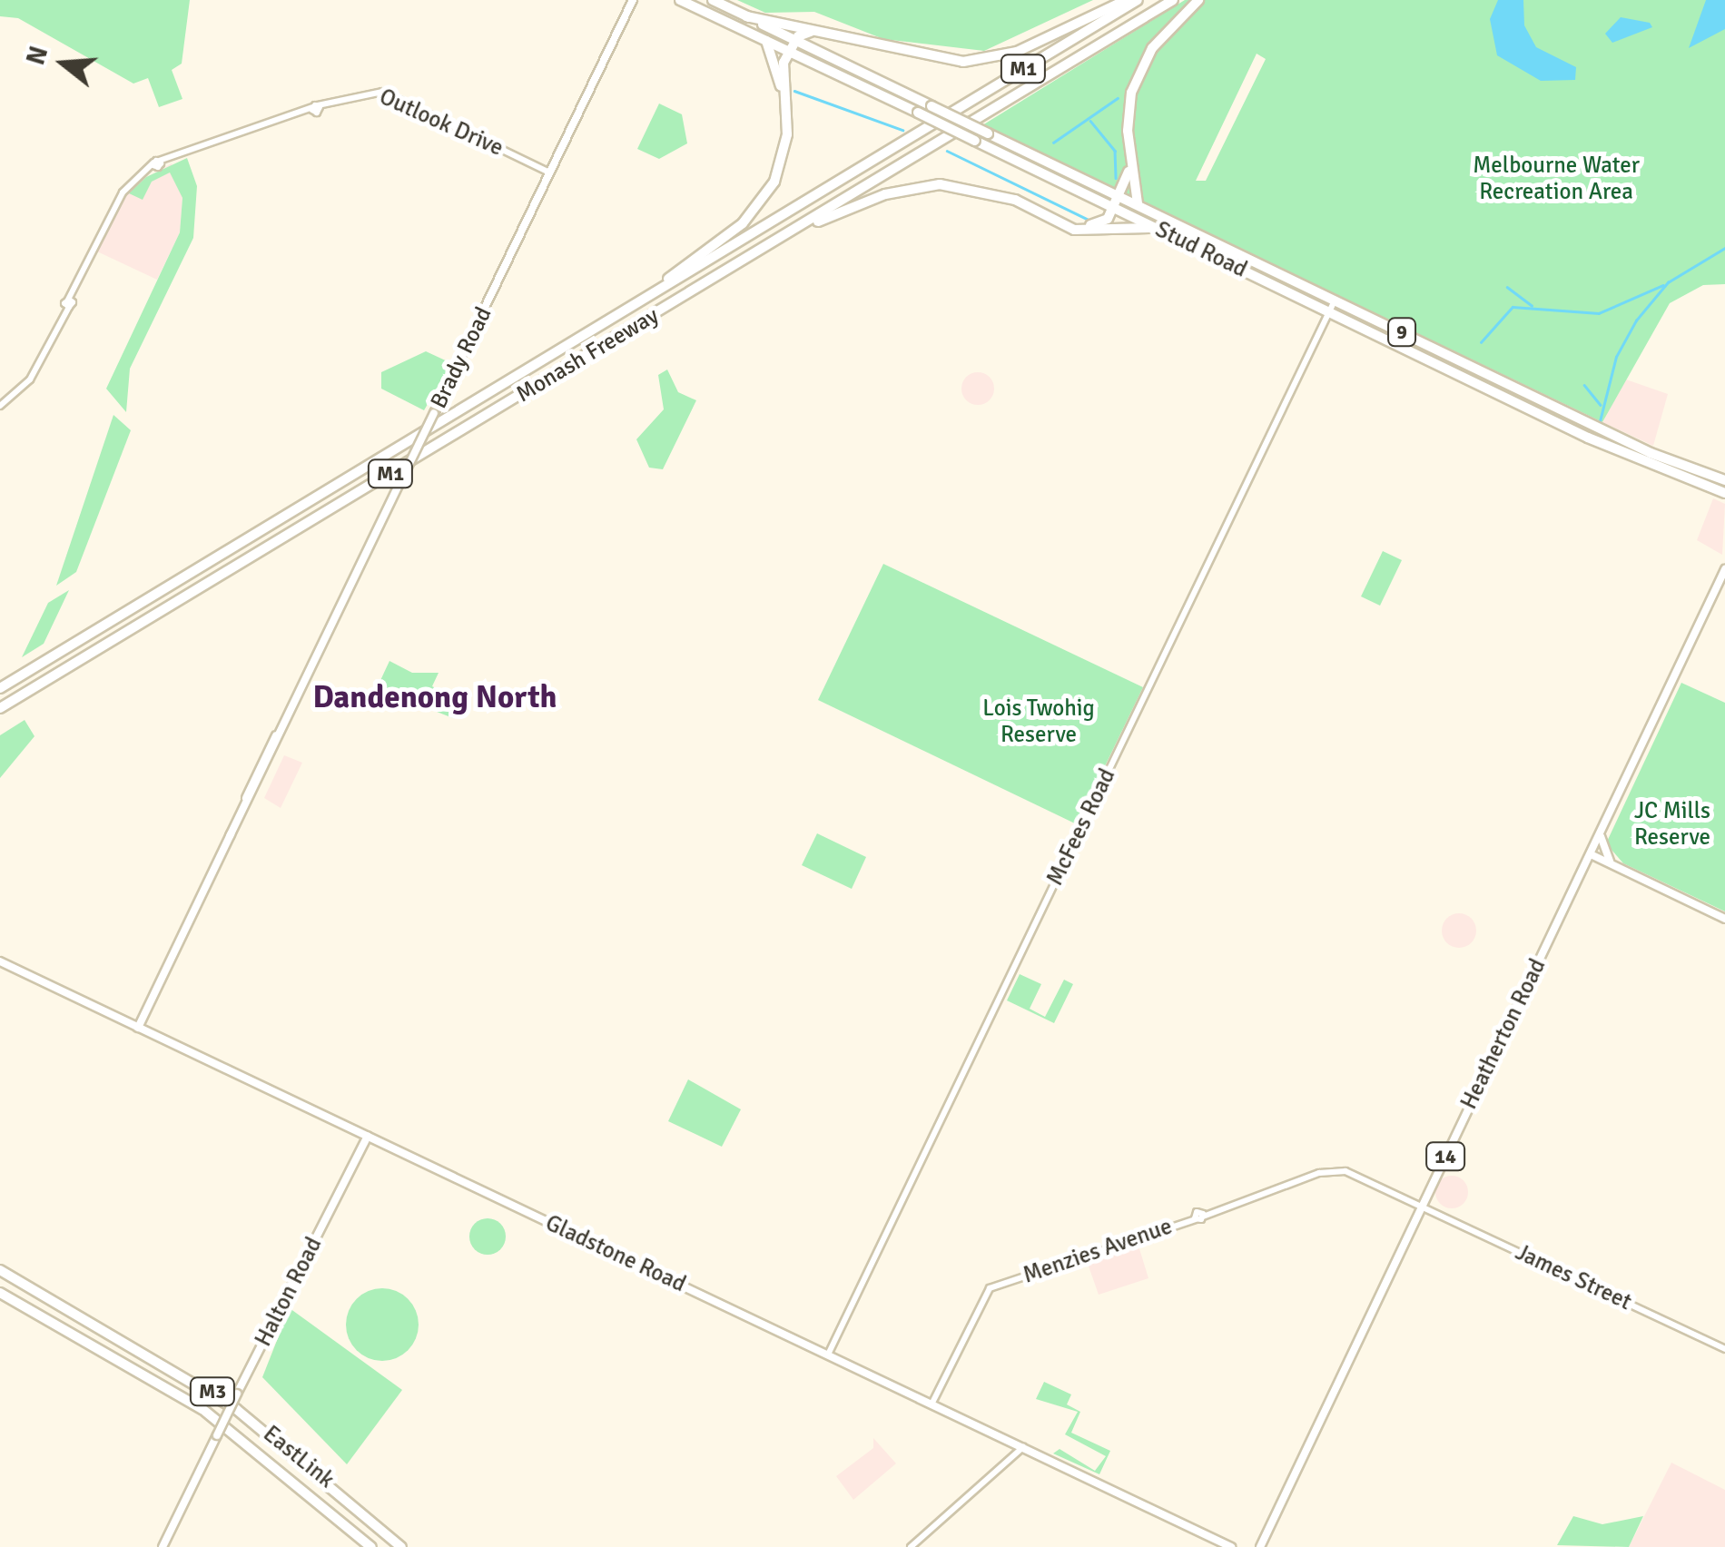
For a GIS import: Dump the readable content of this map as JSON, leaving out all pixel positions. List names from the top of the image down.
{
  "streets": {
    "highway": [
      "M1",
      "Stud Road",
      "9",
      "Monash Freeway",
      "M3",
      "EastLink"
    ],
    "main road": [
      "Brady Road",
      "Heatherton Road",
      "14",
      "Gladstone Road",
      "Halton Road"
    ],
    "street": [
      "Outlook Drive",
      "McFees Road",
      "Menzies Avenue",
      "James Street"
    ]
  },
  "crossings": [
    ["Outlook Drive", "Brady Road"],
    ["Stud Road", "McFees Road"],
    ["Brady Road", "Gladstone Road"],
    ["McFees Road", "Gladstone Road"],
    ["Heatherton Road", "Menzies Avenue"],
    ["Heatherton Road", "James Street"],
    ["Menzies Avenue", "Gladstone Road"],
    ["Menzies Avenue", "James Street"],
    ["Gladstone Road", "Halton Road"]
  ],
  "districts": ["Dandenong North"],
  "parks": ["Melbourne Water Recreation Area", "Lois Twohig Reserve", "JC Mills Reserve"],
  "north": "left"
}
